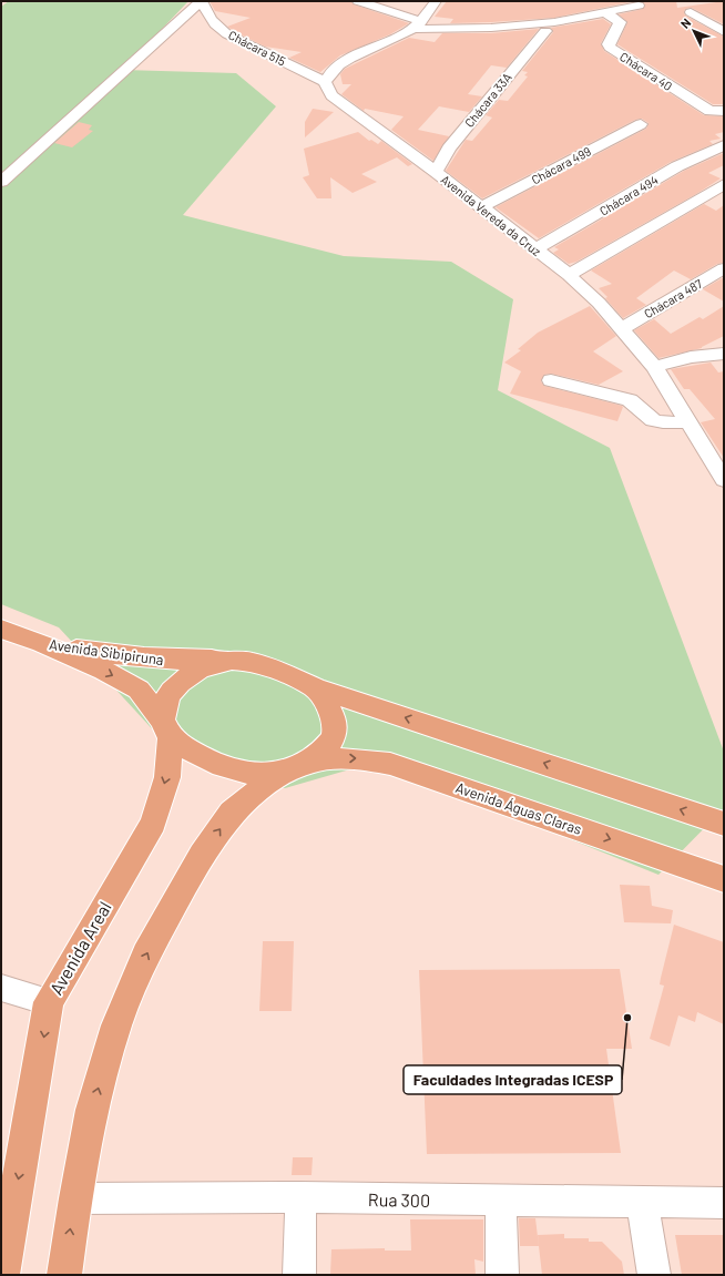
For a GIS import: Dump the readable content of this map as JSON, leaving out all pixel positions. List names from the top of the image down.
{
  "streets": {
    "main road": ["Avenida Sibipiruna", "Avenida Águas Claras", "Avenida Areal"],
    "street": [
      "Chácara 515",
      "Chácara 40",
      "Chácara 33A",
      "Chácara 499",
      "Chácara 494",
      "Avenida Vereda da Cruz",
      "Chácara 487",
      "Rua 300"
    ]
  },
  "crossings": [
    ["Chácara 515", "Avenida Vereda da Cruz"],
    ["Chácara 33A", "Avenida Vereda da Cruz"],
    ["Chácara 499", "Avenida Vereda da Cruz"],
    ["Chácara 494", "Avenida Vereda da Cruz"],
    ["Avenida Vereda da Cruz", "Chácara 487"],
    ["Avenida Sibipiruna", "Avenida Águas Claras"],
    ["Avenida Sibipiruna", "Avenida Areal"],
    ["Avenida Águas Claras", "Avenida Areal"]
  ],
  "one_way": ["Avenida Sibipiruna"],
  "places": ["Faculdades Integradas ICESP"],
  "north": "top left"
}
